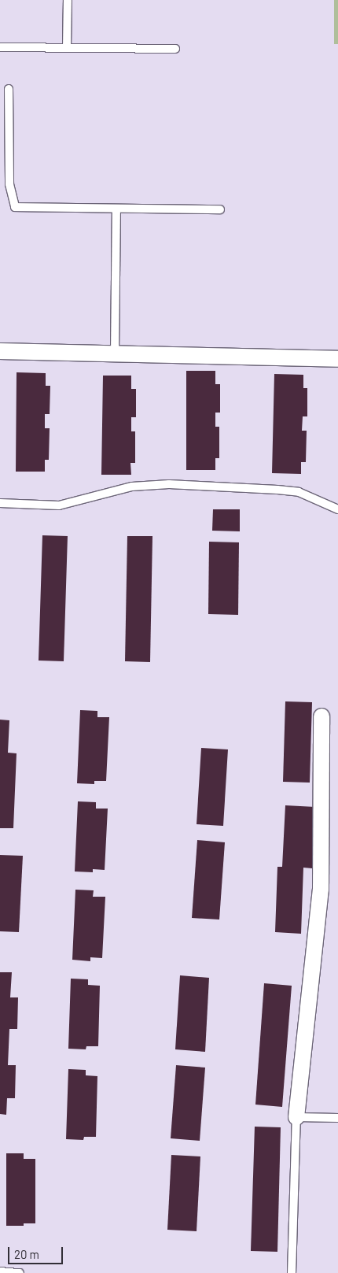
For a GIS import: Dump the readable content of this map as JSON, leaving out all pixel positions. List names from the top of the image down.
{
  "scale_bar": "20 m"
}
